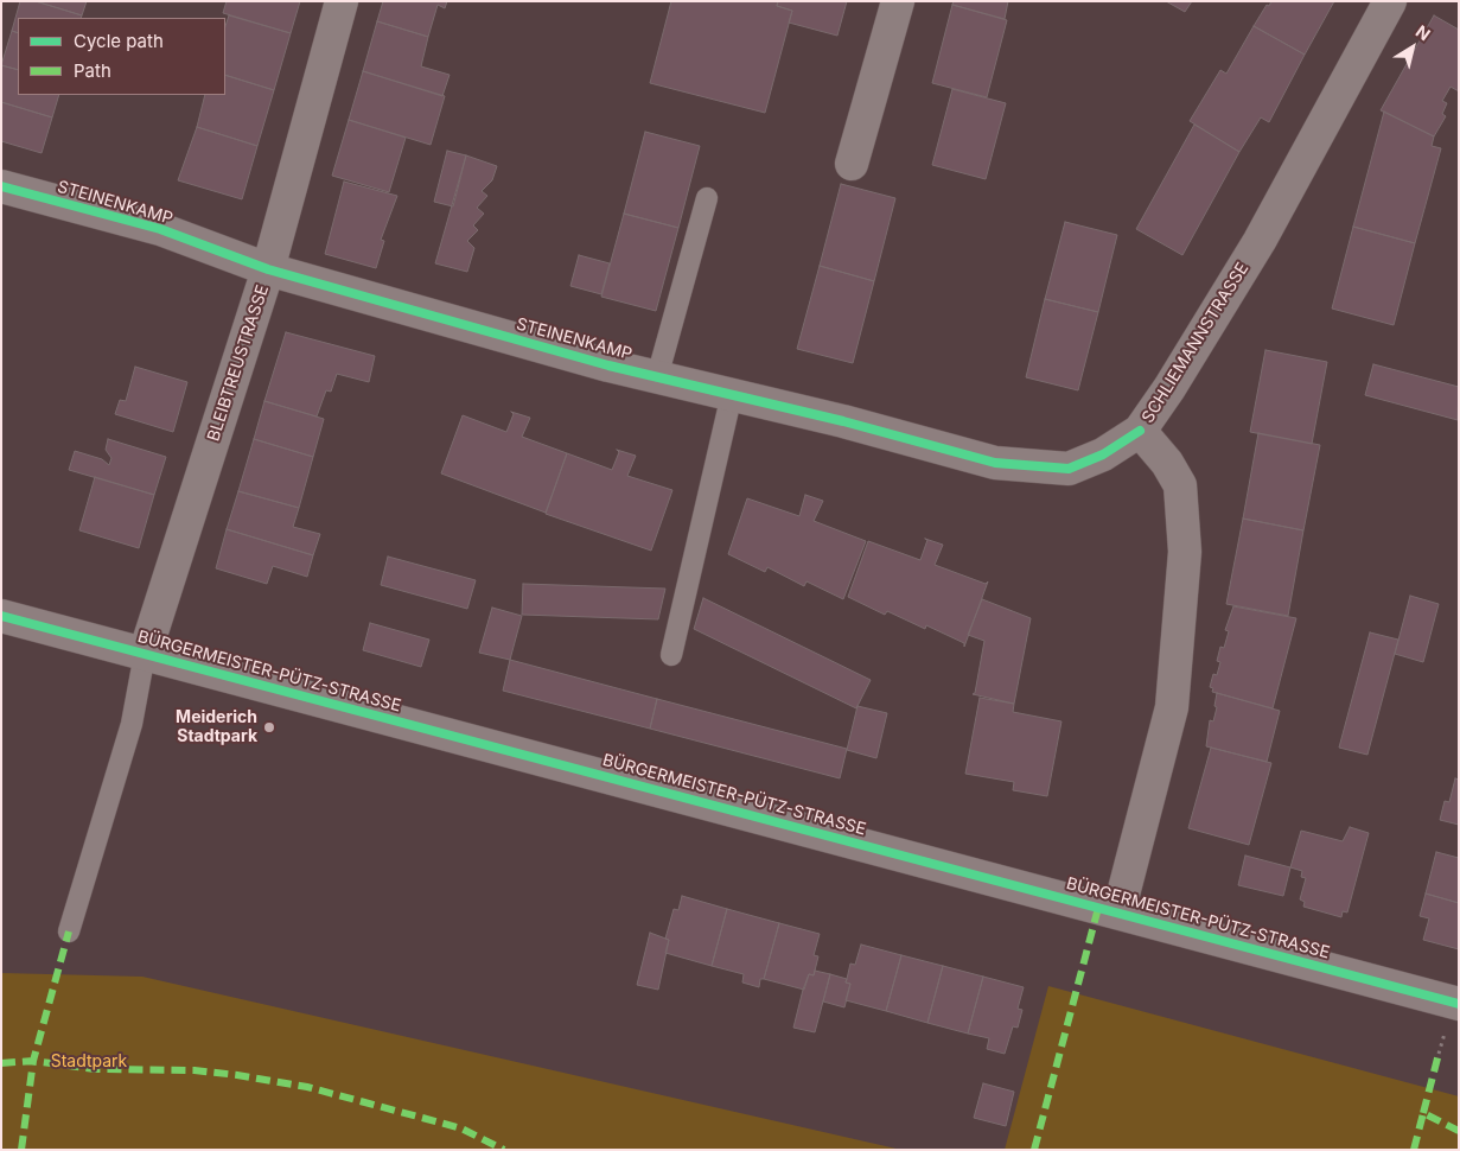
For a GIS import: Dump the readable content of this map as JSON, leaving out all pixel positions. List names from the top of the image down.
{
  "streets": {
    "street": [
      "STEINENKAMP",
      "SCHLIEMANNSTRASSE",
      "BLEIBTREUSTRASSE",
      "BÜRGERMEISTER-PÜTZ-STRASSE"
    ]
  },
  "crossings": [
    ["STEINENKAMP", "SCHLIEMANNSTRASSE"],
    ["STEINENKAMP", "BLEIBTREUSTRASSE"],
    ["SCHLIEMANNSTRASSE", "BÜRGERMEISTER-PÜTZ-STRASSE"],
    ["BLEIBTREUSTRASSE", "BÜRGERMEISTER-PÜTZ-STRASSE"]
  ],
  "parks": ["Stadtpark"],
  "places": ["Meiderich Stadtpark"],
  "legend": ["Cycle path", "Path"],
  "north": "top right"
}
